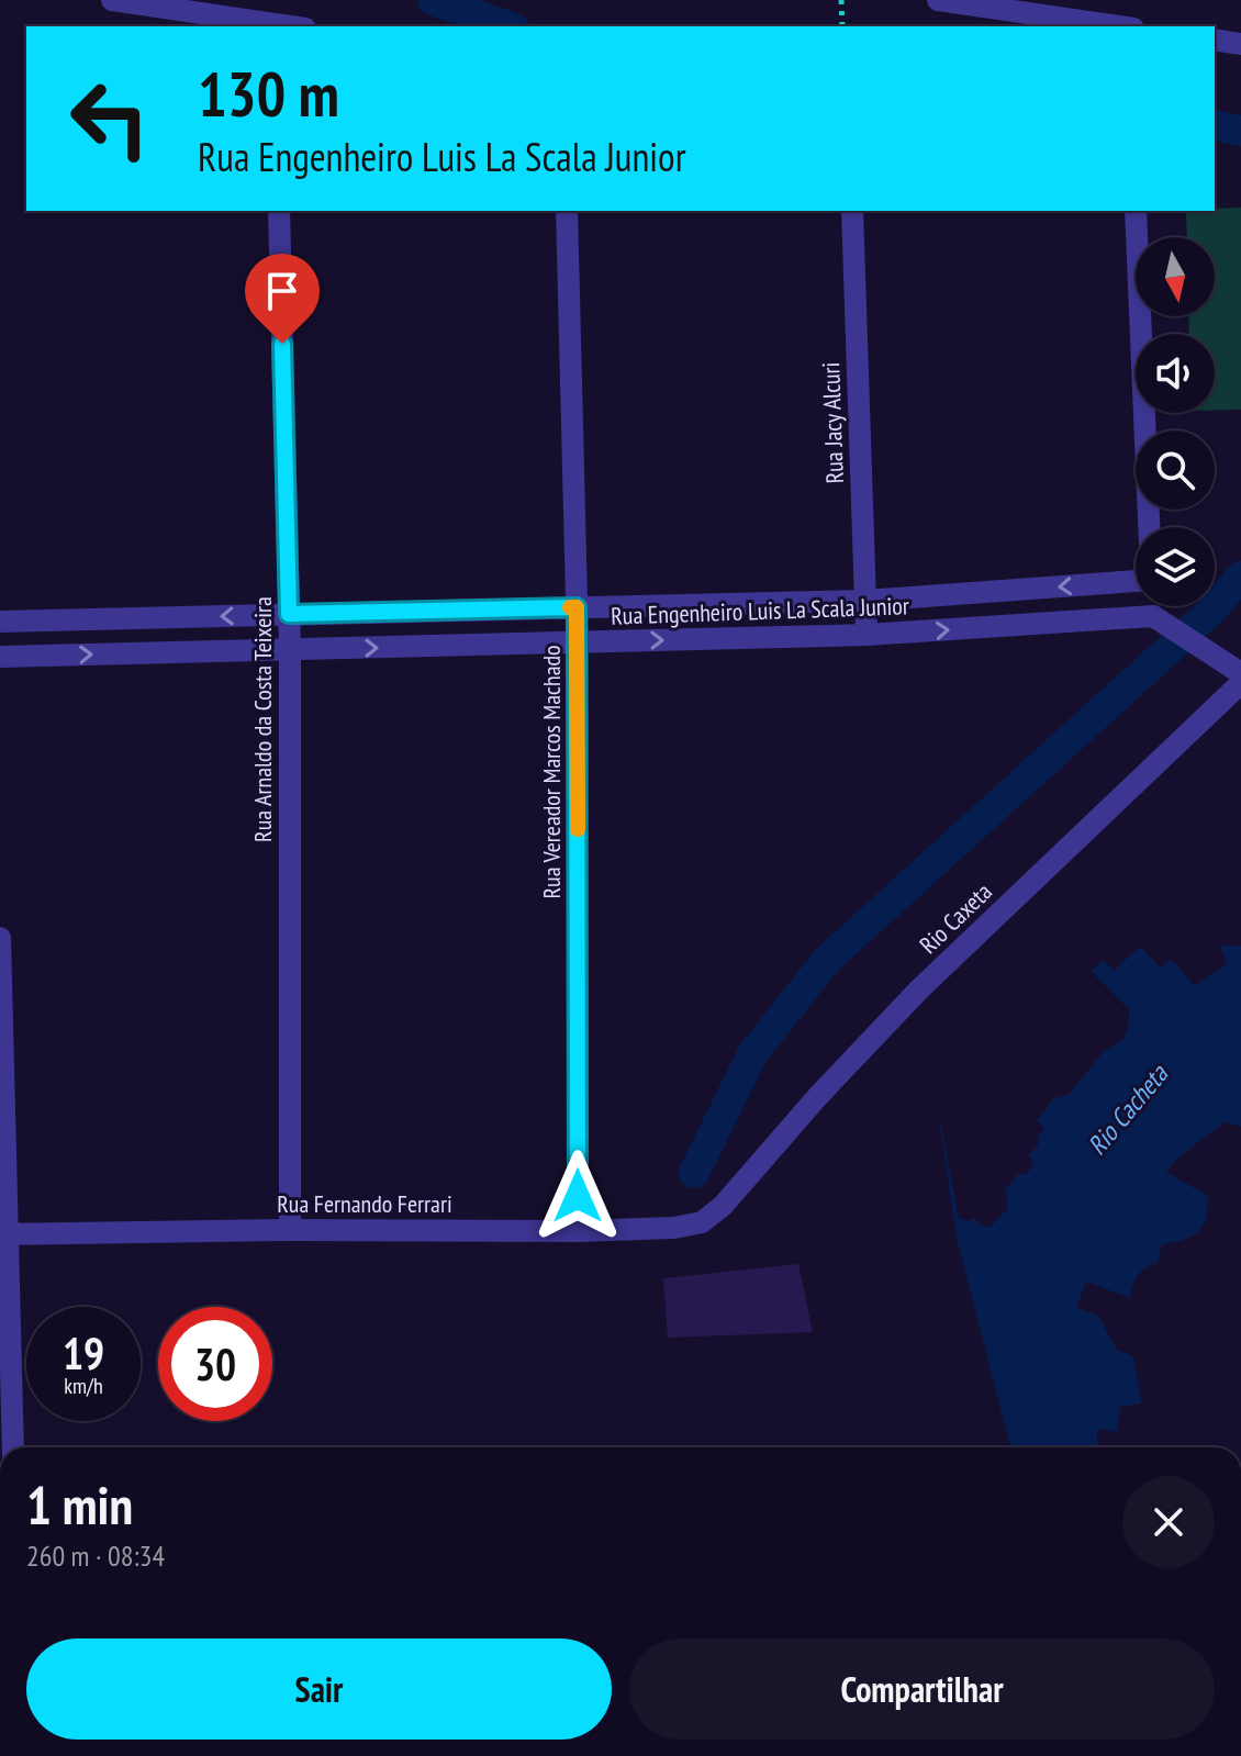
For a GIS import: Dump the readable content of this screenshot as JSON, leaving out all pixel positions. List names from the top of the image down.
{
  "streets": {
    "street": [
      "Rua Jacy Alcuri",
      "Rua Engenheiro Luis La Scala Junior",
      "Rua Arnaldo da Costa Teixeira",
      "Rua Vereador Marcos Machado",
      "Rio Caxeta",
      "Rua Fernando Ferrari"
    ]
  },
  "crossings": [
    ["Rua Jacy Alcuri", "Rua Engenheiro Luis La Scala Junior"],
    ["Rua Engenheiro Luis La Scala Junior", "Rua Arnaldo da Costa Teixeira"],
    ["Rua Engenheiro Luis La Scala Junior", "Rua Vereador Marcos Machado"],
    ["Rua Arnaldo da Costa Teixeira", "Rua Fernando Ferrari"],
    ["Rua Vereador Marcos Machado", "Rua Fernando Ferrari"],
    ["Rio Caxeta", "Rua Fernando Ferrari"]
  ],
  "water": ["Rio Cacheta"],
  "north": "bottom",
  "page": {
    "turn": ["130 m", "Rua Engenheiro Luis La Scala Junior"],
    "speed": "19 km/h",
    "limit": "30",
    "heading": ["1 min", "260 m · 08:34"],
    "buttons": ["Sair", "Compartilhar"]
  }
}
